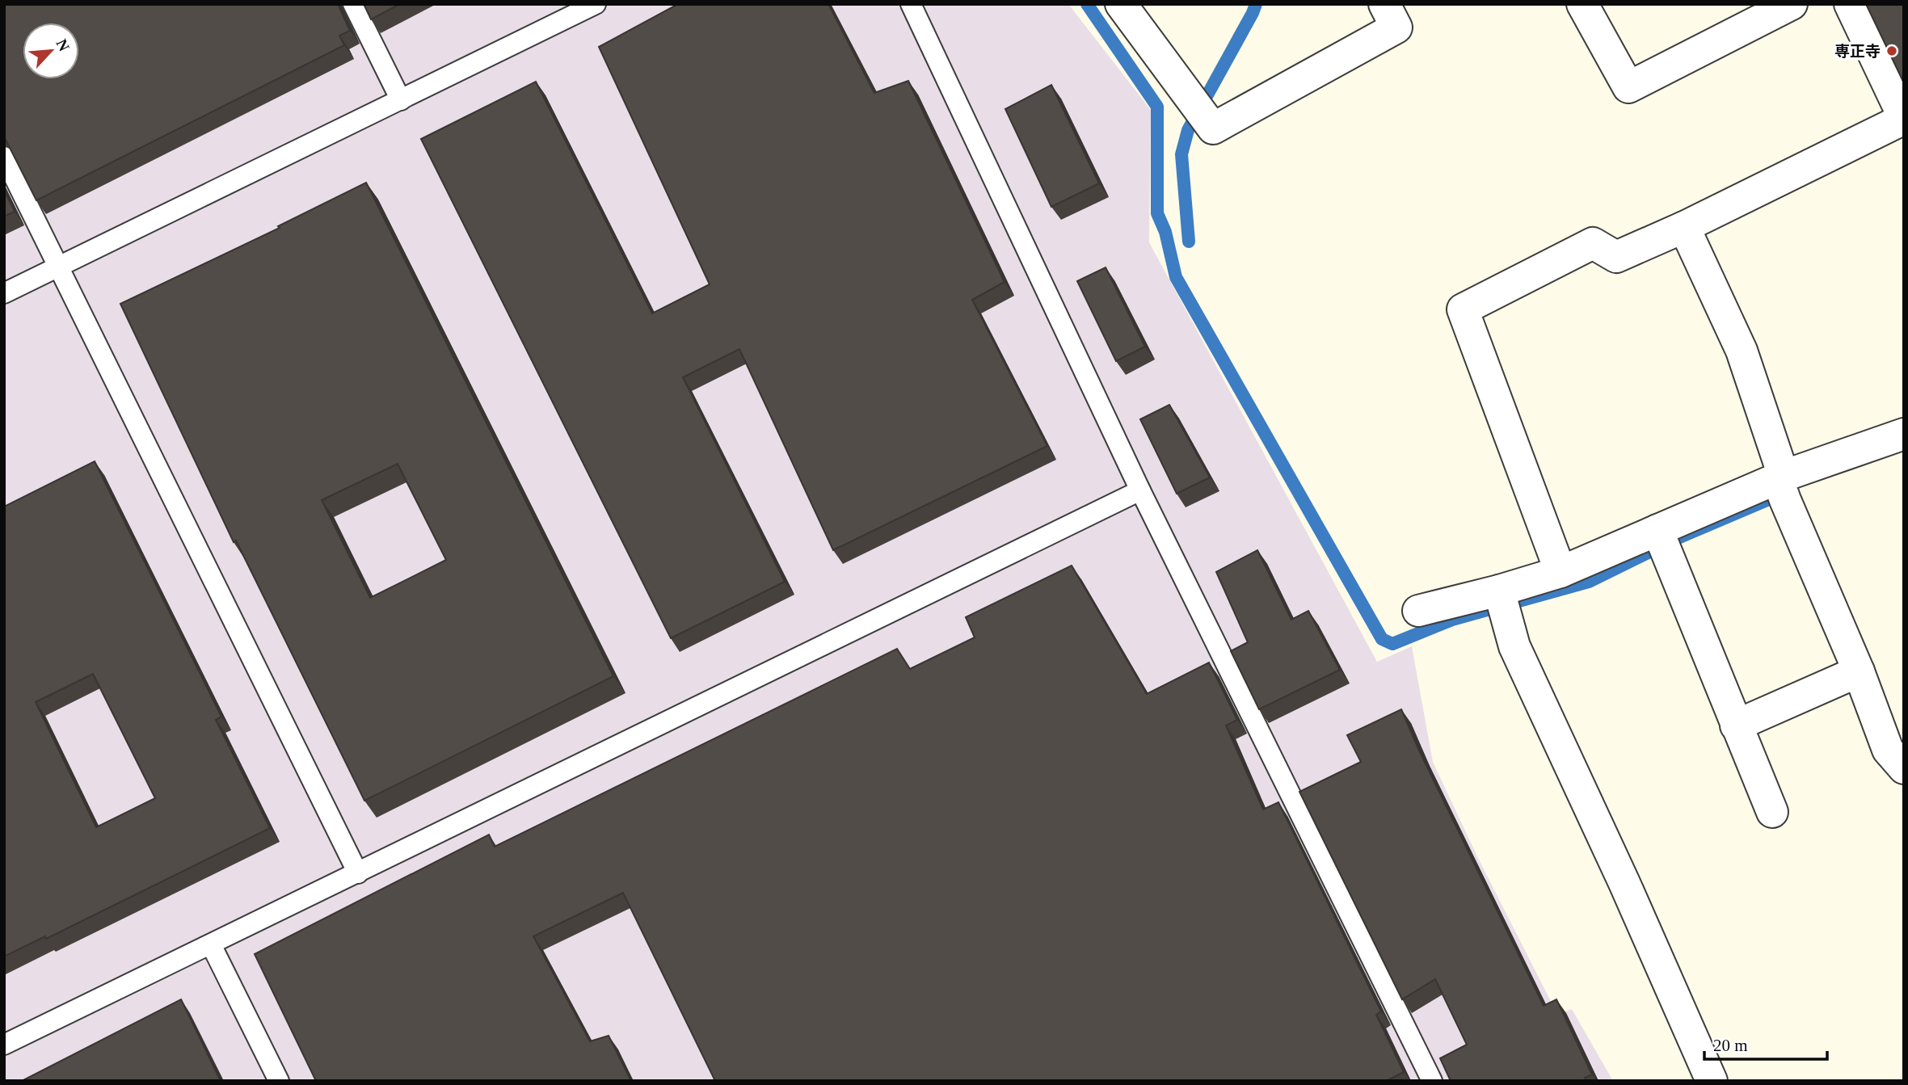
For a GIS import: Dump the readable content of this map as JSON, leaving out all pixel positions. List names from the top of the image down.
{
  "places": ["専正寺"],
  "scale_bar": "20 m",
  "north": "top right"
}
